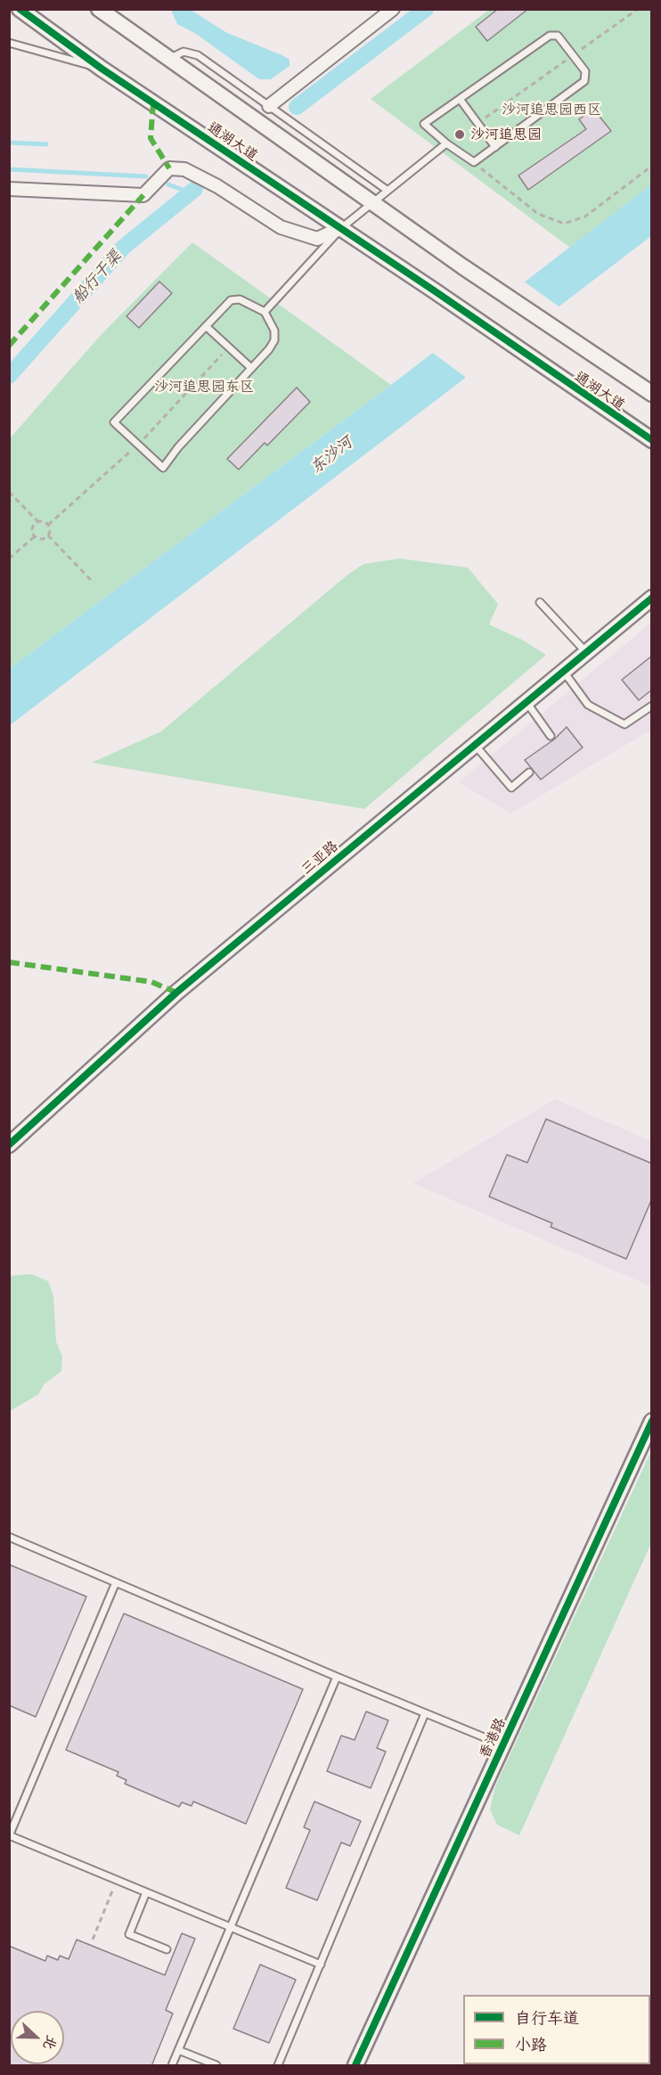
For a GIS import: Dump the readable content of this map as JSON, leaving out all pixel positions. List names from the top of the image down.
{
  "streets": {
    "street": ["通湖大道", "三亚路", "香港路"]
  },
  "water": ["船行干渠", "东沙河"],
  "parks": ["沙河追思园西区", "沙河追思园东区"],
  "places": ["沙河追思园"],
  "legend": ["自行车道", "小路"],
  "north": "right"
}
